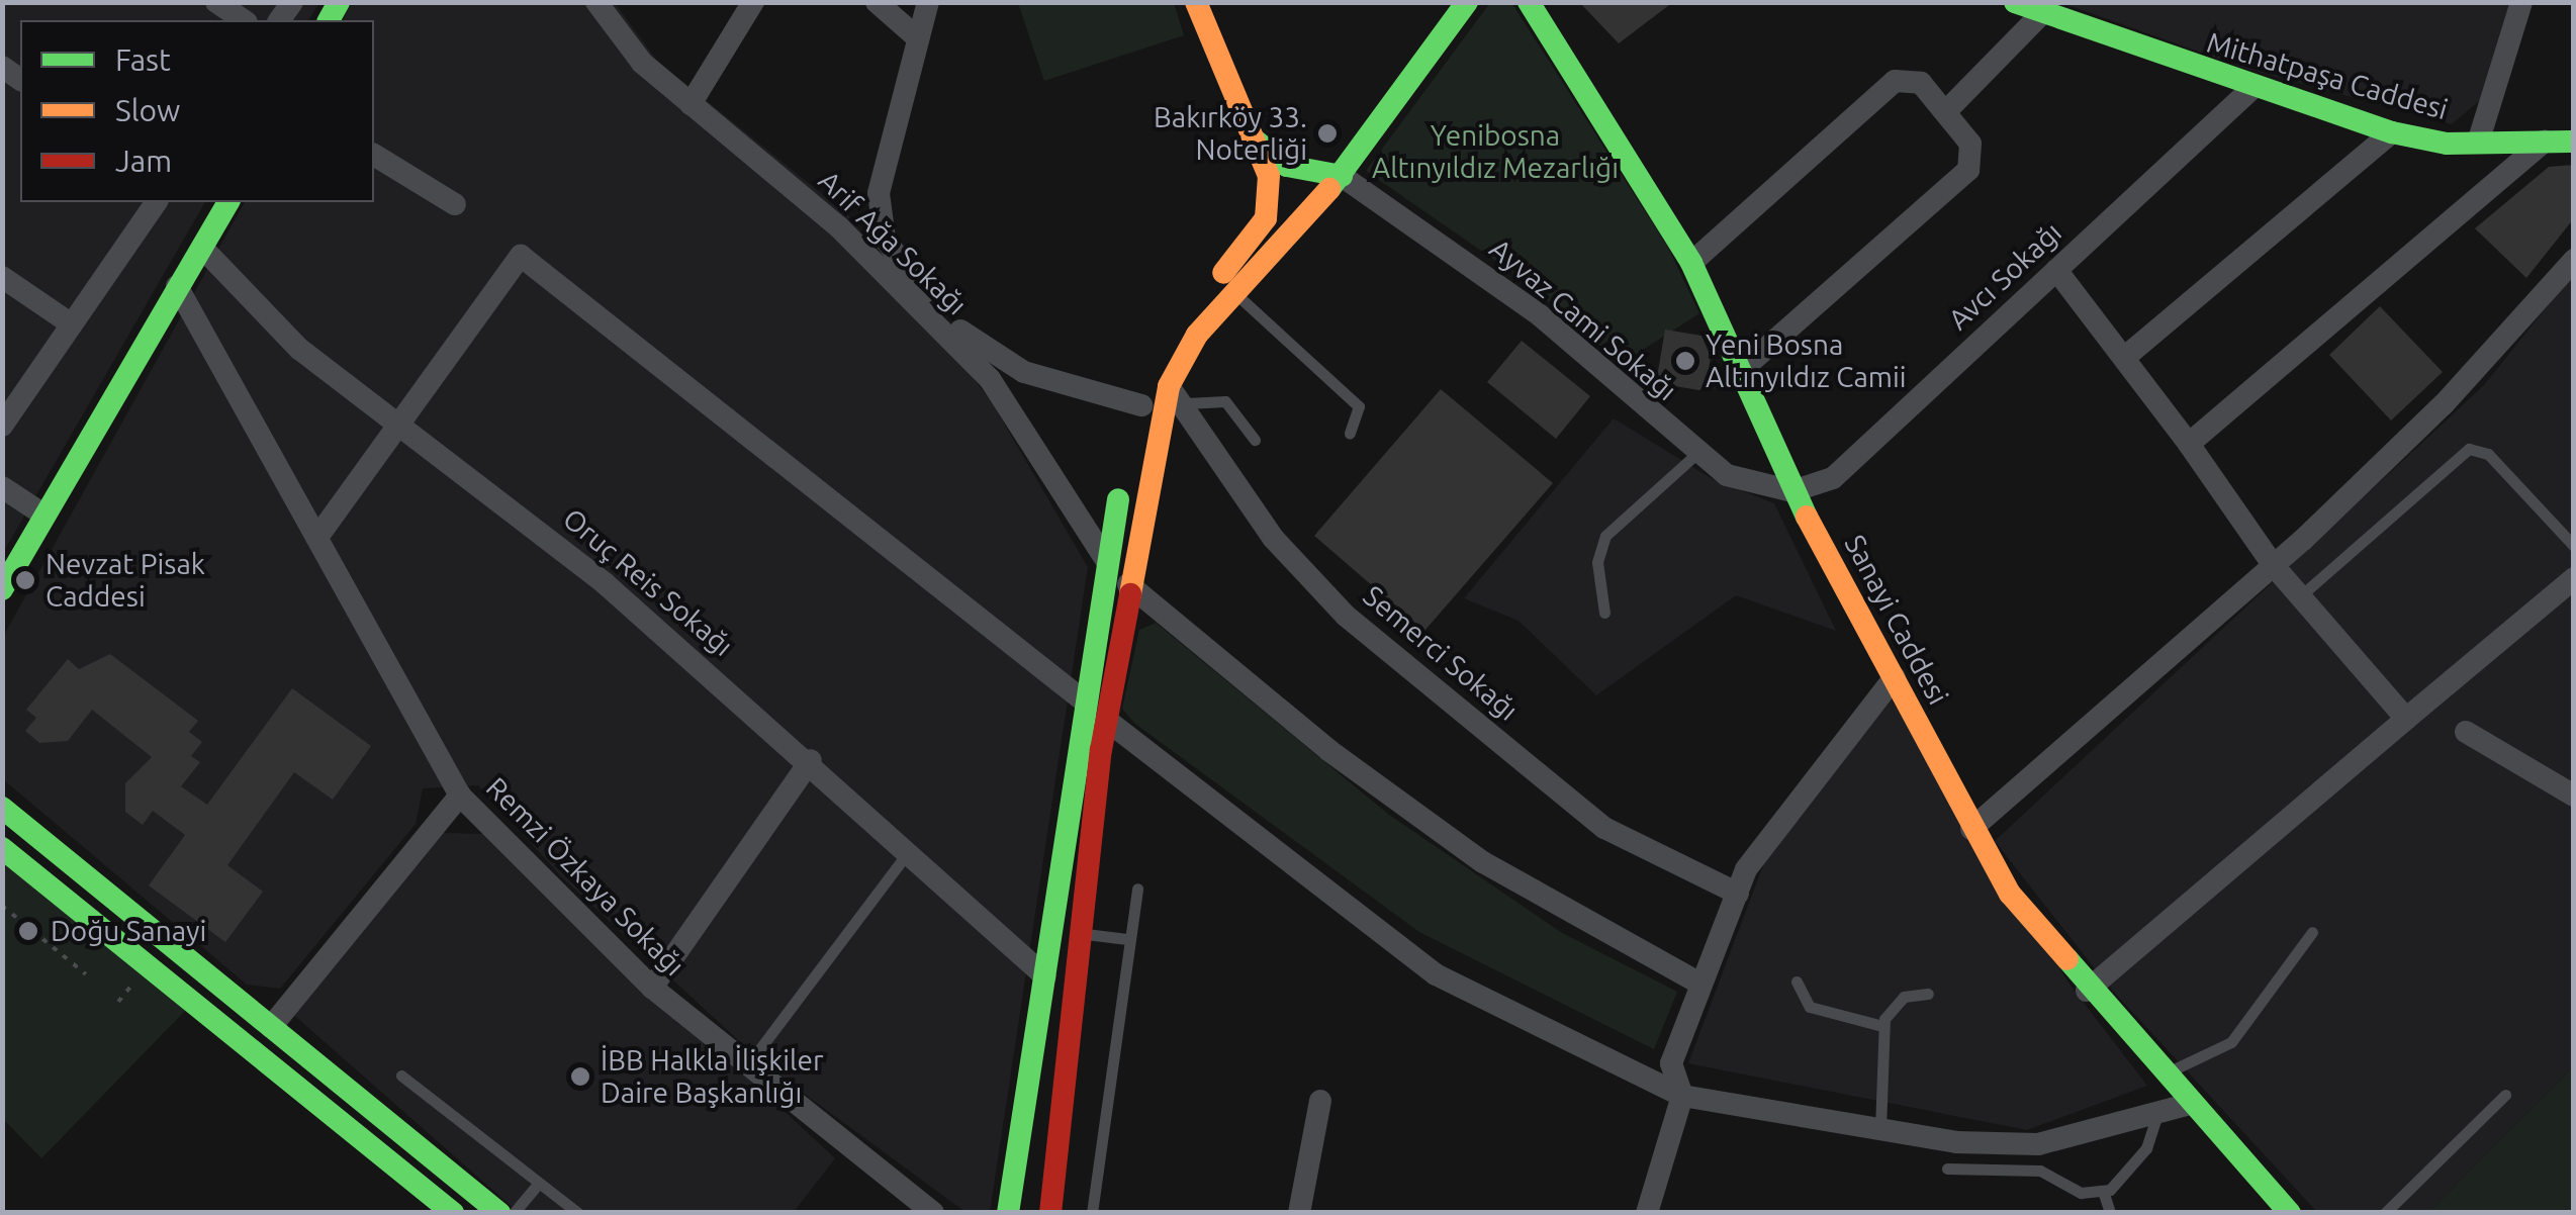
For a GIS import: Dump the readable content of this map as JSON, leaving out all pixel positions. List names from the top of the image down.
{
  "streets": {
    "main road": ["Mithatpaşa Caddesi", "Sanayi Caddesi"],
    "street": [
      "Arif Ağa Sokağı",
      "Avcı Sokağı",
      "Ayvaz Cami Sokağı",
      "Oruç Reis Sokağı",
      "Semerci Sokağı",
      "Remzi Özkaya Sokağı"
    ]
  },
  "crossings": [
    ["Mithatpaşa Caddesi", "Avcı Sokağı"],
    ["Avcı Sokağı", "Ayvaz Cami Sokağı"],
    ["Avcı Sokağı", "Sanayi Caddesi"],
    ["Ayvaz Cami Sokağı", "Sanayi Caddesi"]
  ],
  "parks": ["Yenibosna Altınyıldız Mezarlığı"],
  "places": [
    "Bakırköy 33. Noterliği",
    "Yeni Bosna Altınyıldız Camii",
    "Nevzat Pisak Caddesi",
    "Doğu Sanayi",
    "İBB Halkla İlişkiler Daire Başkanlığı"
  ],
  "legend": ["Fast", "Slow", "Jam"]
}
